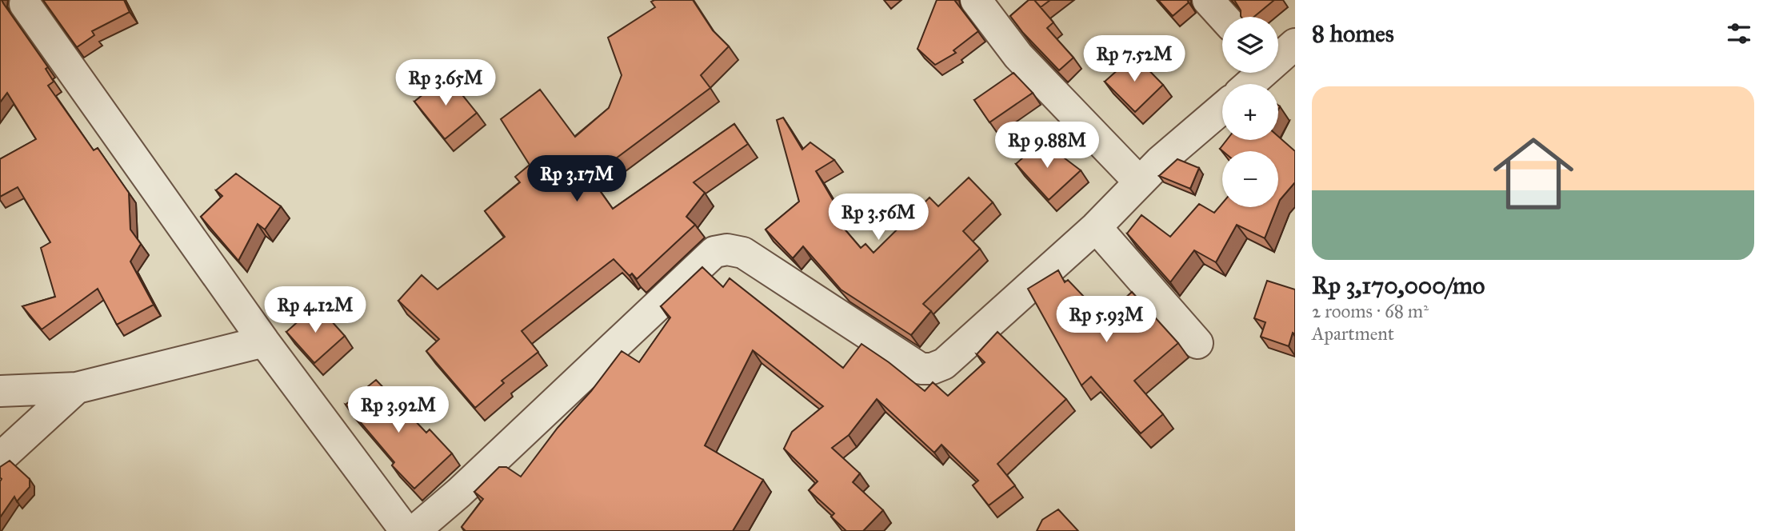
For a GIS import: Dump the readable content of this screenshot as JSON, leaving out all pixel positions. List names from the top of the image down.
{
  "page": {
    "heading": "8 homes",
    "map_buttons": ["+", "−"],
    "price": [
      "Rp 7.52M",
      "Rp 3.65M",
      "Rp 9.88M",
      "Rp 3.17M",
      "Rp 3.56M",
      "Rp 4.12M",
      "Rp 5.93M",
      "Rp 3.92M"
    ],
    "list": [
      {
        "name": "Rp 3,170,000/mo",
        "note": "2 rooms · 68 m² · Apartment"
      }
    ]
  }
}
